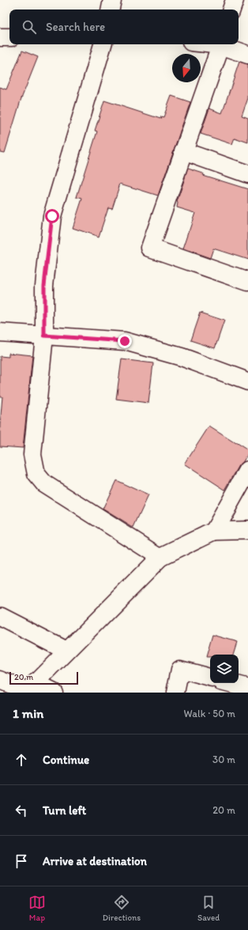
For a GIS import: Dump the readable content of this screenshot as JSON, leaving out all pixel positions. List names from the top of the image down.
{
  "scale_bar": "20 m",
  "north": "bottom",
  "page": {
    "search": "Search here",
    "scale": "20 m",
    "heading": ["1 min", "Walk · 50 m"],
    "list": [
      ["Continue", "30 m"],
      ["Turn left", "20 m"],
      "Arrive at destination"
    ],
    "nav": ["Map", "Directions", "Saved"]
  }
}
